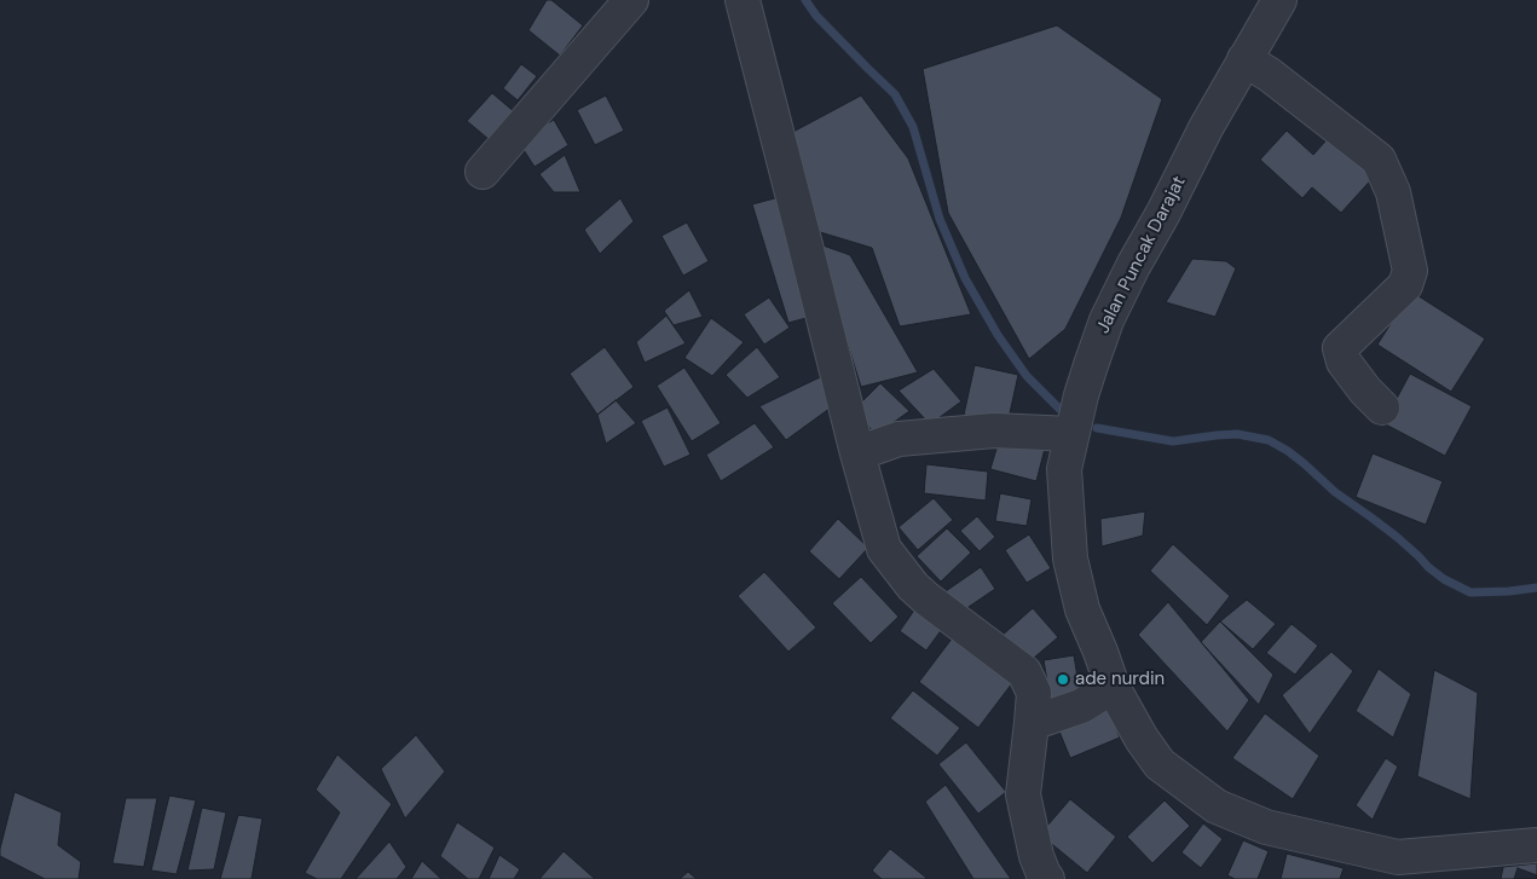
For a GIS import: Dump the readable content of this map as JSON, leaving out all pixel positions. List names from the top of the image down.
{
  "streets": {
    "street": ["Jalan Puncak Darajat"]
  },
  "places": ["ade nurdin"]
}
